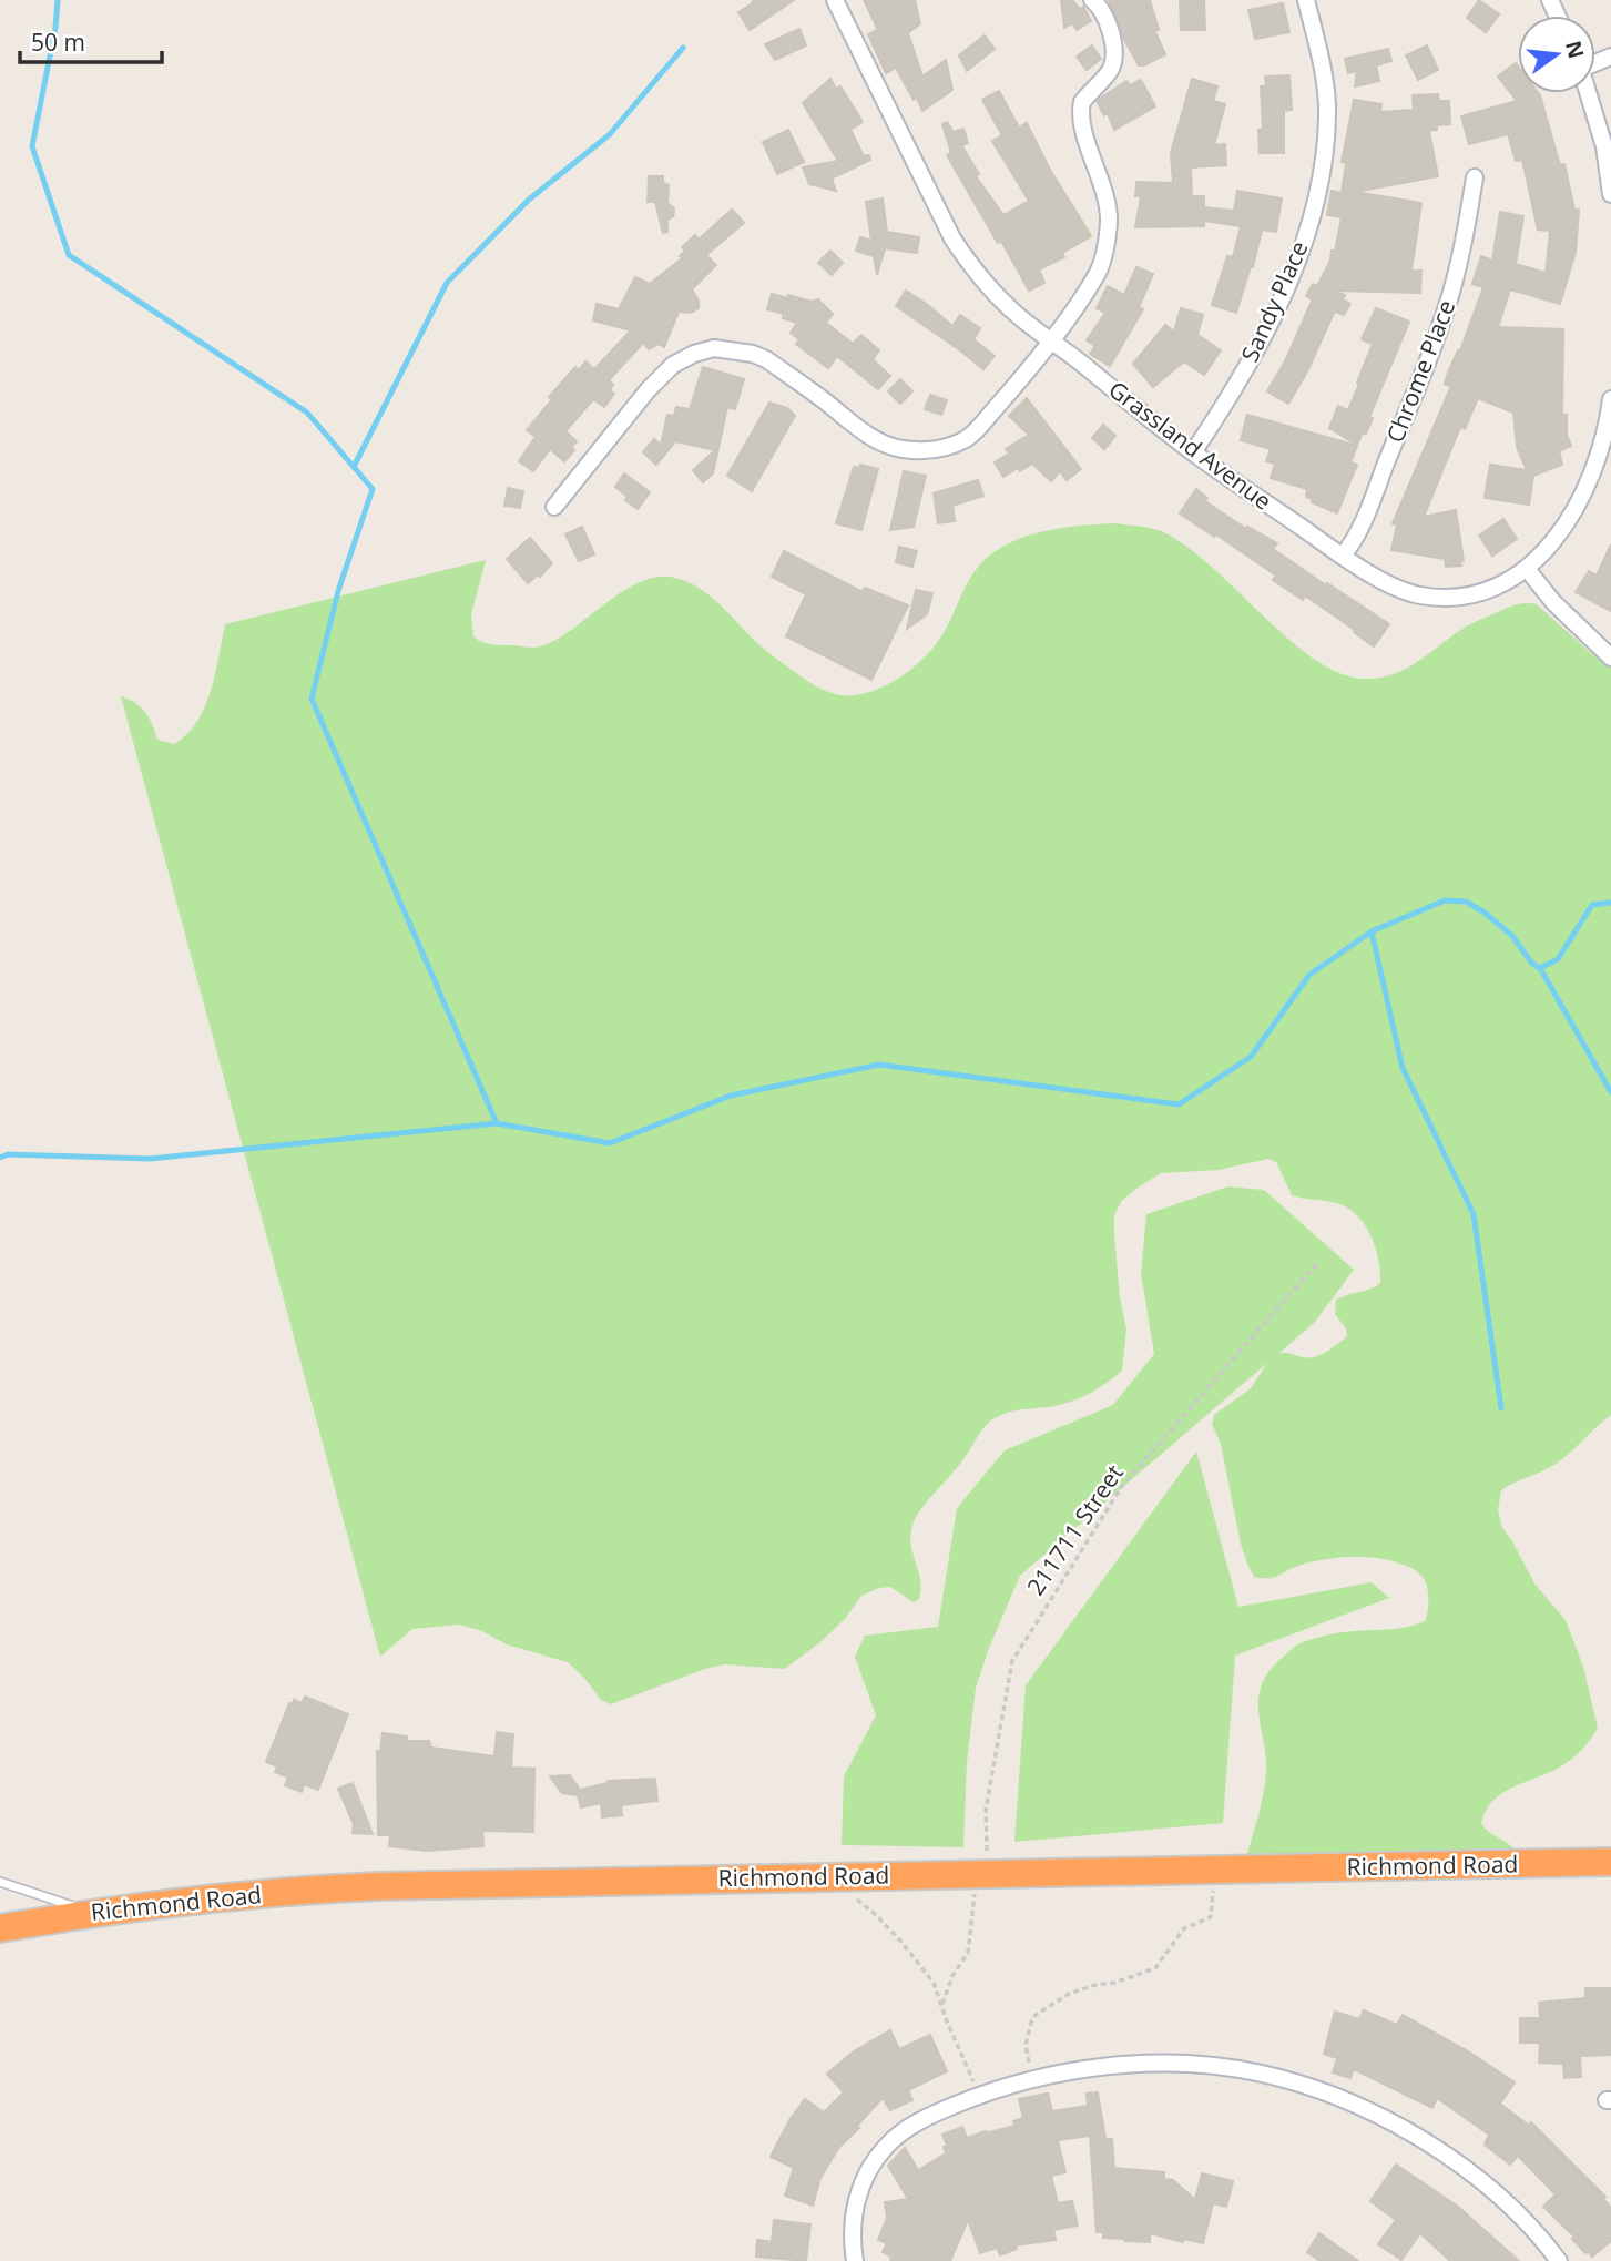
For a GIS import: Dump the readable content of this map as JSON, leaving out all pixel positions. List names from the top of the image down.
{
  "streets": {
    "highway": ["Richmond Road"],
    "street": ["Sandy Place", "Chrome Place", "Grassland Avenue"],
    "path": ["211711 Street"]
  },
  "crossings": [
    ["Sandy Place", "Grassland Avenue"],
    ["Chrome Place", "Grassland Avenue"],
    ["211711 Street", "Richmond Road"]
  ],
  "scale_bar": "50 m",
  "north": "right"
}
